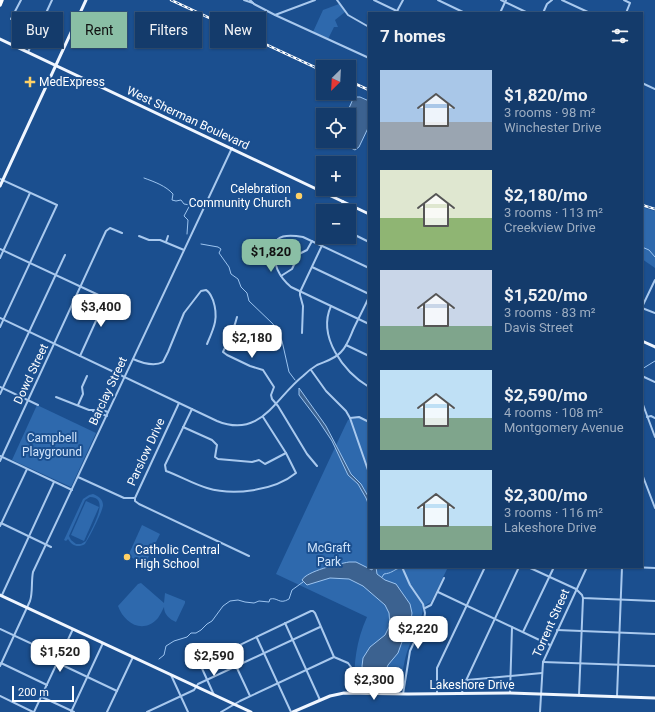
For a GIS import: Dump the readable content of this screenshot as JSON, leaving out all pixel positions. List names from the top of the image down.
{
  "streets": {
    "main road": ["West Sherman Boulevard", "Lakeshore Drive"],
    "street": [
      "Dowd Street",
      "Barclay Street",
      "Parslow Drive",
      "Torrent Street"
    ]
  },
  "crossings": [
    ["West Sherman Boulevard", "Barclay Street"],
    ["Barclay Street", "Parslow Drive"],
    ["Torrent Street", "Lakeshore Drive"]
  ],
  "parks": ["Campbell Playground", "McGraft Park"],
  "places": {
    "health": ["MedExpress"],
    "other": ["Celebration Community Church", "Catholic Central High School"]
  },
  "scale_bar": "200 m",
  "north": "bottom left",
  "page": {
    "chip": [
      "Buy",
      "Rent",
      "Filters",
      "New"
    ],
    "heading": "7 homes",
    "map_buttons": ["+", "−"],
    "list": [
      {
        "name": "$1,820/mo",
        "note": "3 rooms · 98 m² · Winchester Drive"
      },
      {
        "name": "$2,180/mo",
        "note": "3 rooms · 113 m² · Creekview Drive"
      },
      {
        "name": "$1,520/mo",
        "note": "3 rooms · 83 m² · Davis Street"
      },
      {
        "name": "$2,590/mo",
        "note": "4 rooms · 108 m² · Montgomery Avenue"
      },
      {
        "name": "$2,300/mo",
        "note": "3 rooms · 116 m² · Lakeshore Drive"
      }
    ],
    "price": [
      "$1,820",
      "$3,400",
      "$2,180",
      "$2,220",
      "$1,520",
      "$2,590",
      "$2,300"
    ],
    "scale": "200 m"
  }
}
